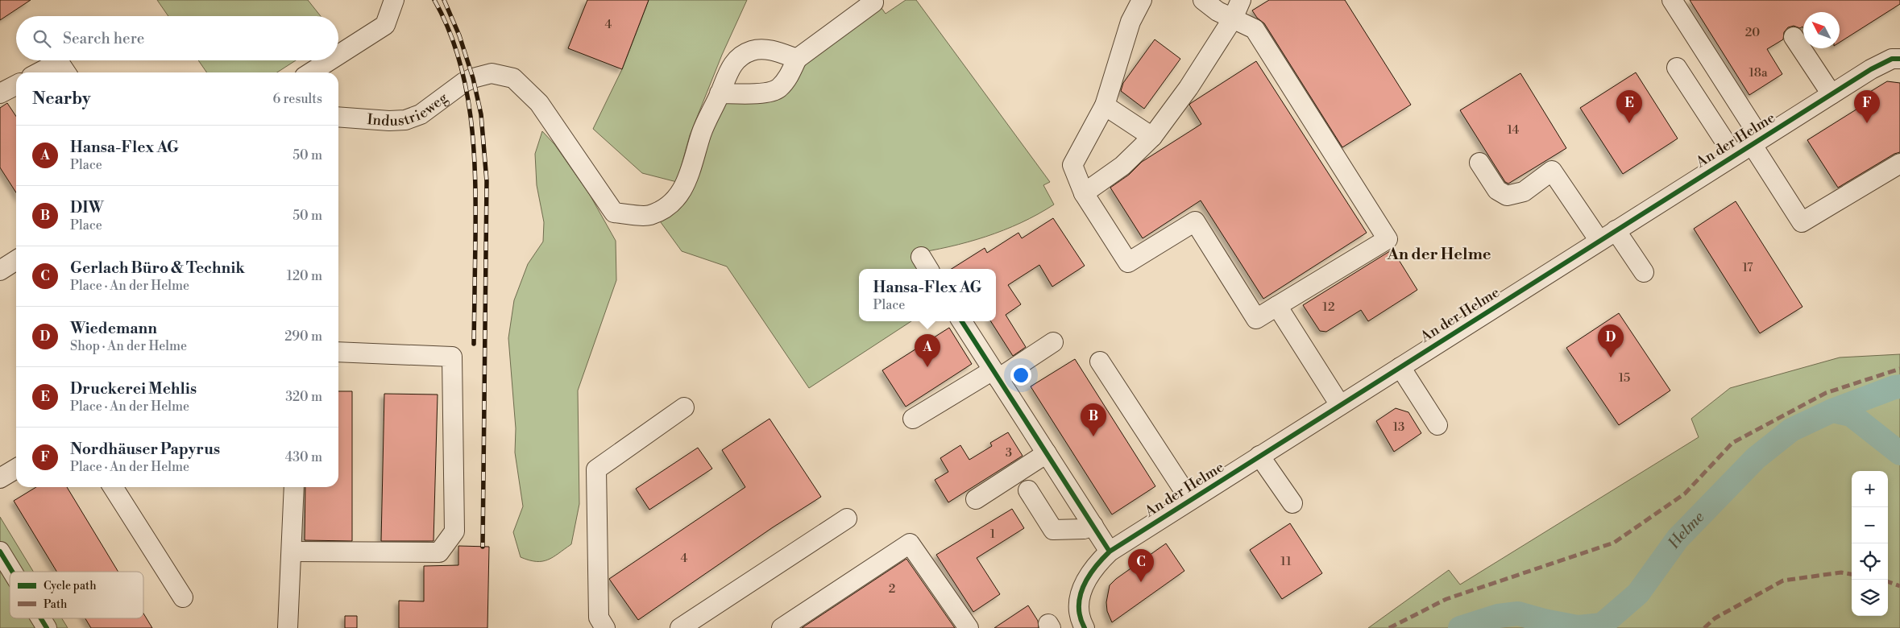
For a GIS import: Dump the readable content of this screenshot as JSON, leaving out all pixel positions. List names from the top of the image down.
{
  "streets": {
    "street": ["Industrieweg", "An der Helme"]
  },
  "districts": ["An der Helme"],
  "water": ["Helme"],
  "house_numbers": [
    "4",
    "20",
    "18a",
    "14",
    "17",
    "12",
    "15",
    "13",
    "3",
    "1",
    "4",
    "11",
    "2"
  ],
  "legend": ["Cycle path", "Path"],
  "north": "top left",
  "page": {
    "search": "Search here",
    "heading": ["Nearby", "6 results"],
    "pins": [
      "E",
      "F",
      "D",
      "A",
      "B",
      "C"
    ],
    "list": [
      {
        "mark": "A",
        "name": "Hansa-Flex AG",
        "note": "Place",
        "value": "50 m"
      },
      {
        "mark": "B",
        "name": "DIW",
        "note": "Place",
        "value": "50 m"
      },
      {
        "mark": "C",
        "name": "Gerlach Büro & Technik",
        "note": "Place · An der Helme",
        "value": "120 m"
      },
      {
        "mark": "D",
        "name": "Wiedemann",
        "note": "Shop · An der Helme",
        "value": "290 m"
      },
      {
        "mark": "E",
        "name": "Druckerei Mehlis",
        "note": "Place · An der Helme",
        "value": "320 m"
      },
      {
        "mark": "F",
        "name": "Nordhäuser Papyrus",
        "note": "Place · An der Helme",
        "value": "430 m"
      }
    ],
    "popup": ["Hansa-Flex AG", "Place"],
    "map_buttons": ["+", "−"]
  }
}
